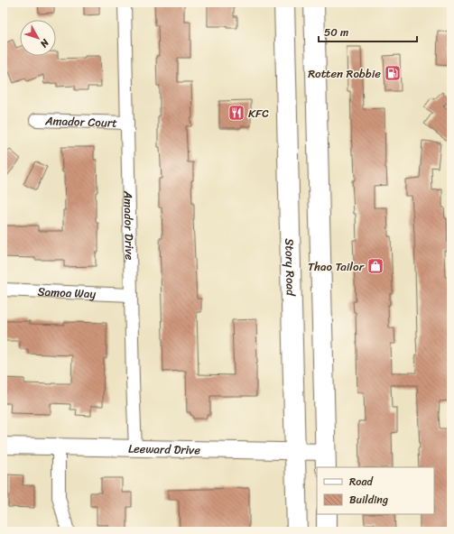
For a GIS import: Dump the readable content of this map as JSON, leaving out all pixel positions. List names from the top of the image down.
{
  "streets": {
    "main road": ["Story Road"],
    "street": [
      "Amador Court",
      "Amador Drive",
      "Samoa Way",
      "Leeward Drive"
    ]
  },
  "crossings": [
    ["Amador Court", "Amador Drive"],
    ["Amador Drive", "Samoa Way"],
    ["Amador Drive", "Leeward Drive"],
    ["Story Road", "Leeward Drive"]
  ],
  "places": {
    "fuel station": ["Rotten Robbie"],
    "restaurant": ["KFC"],
    "shop": ["Thao Tailor"]
  },
  "legend": ["Road", "Building"],
  "scale_bar": "50 m",
  "north": "bottom right"
}
